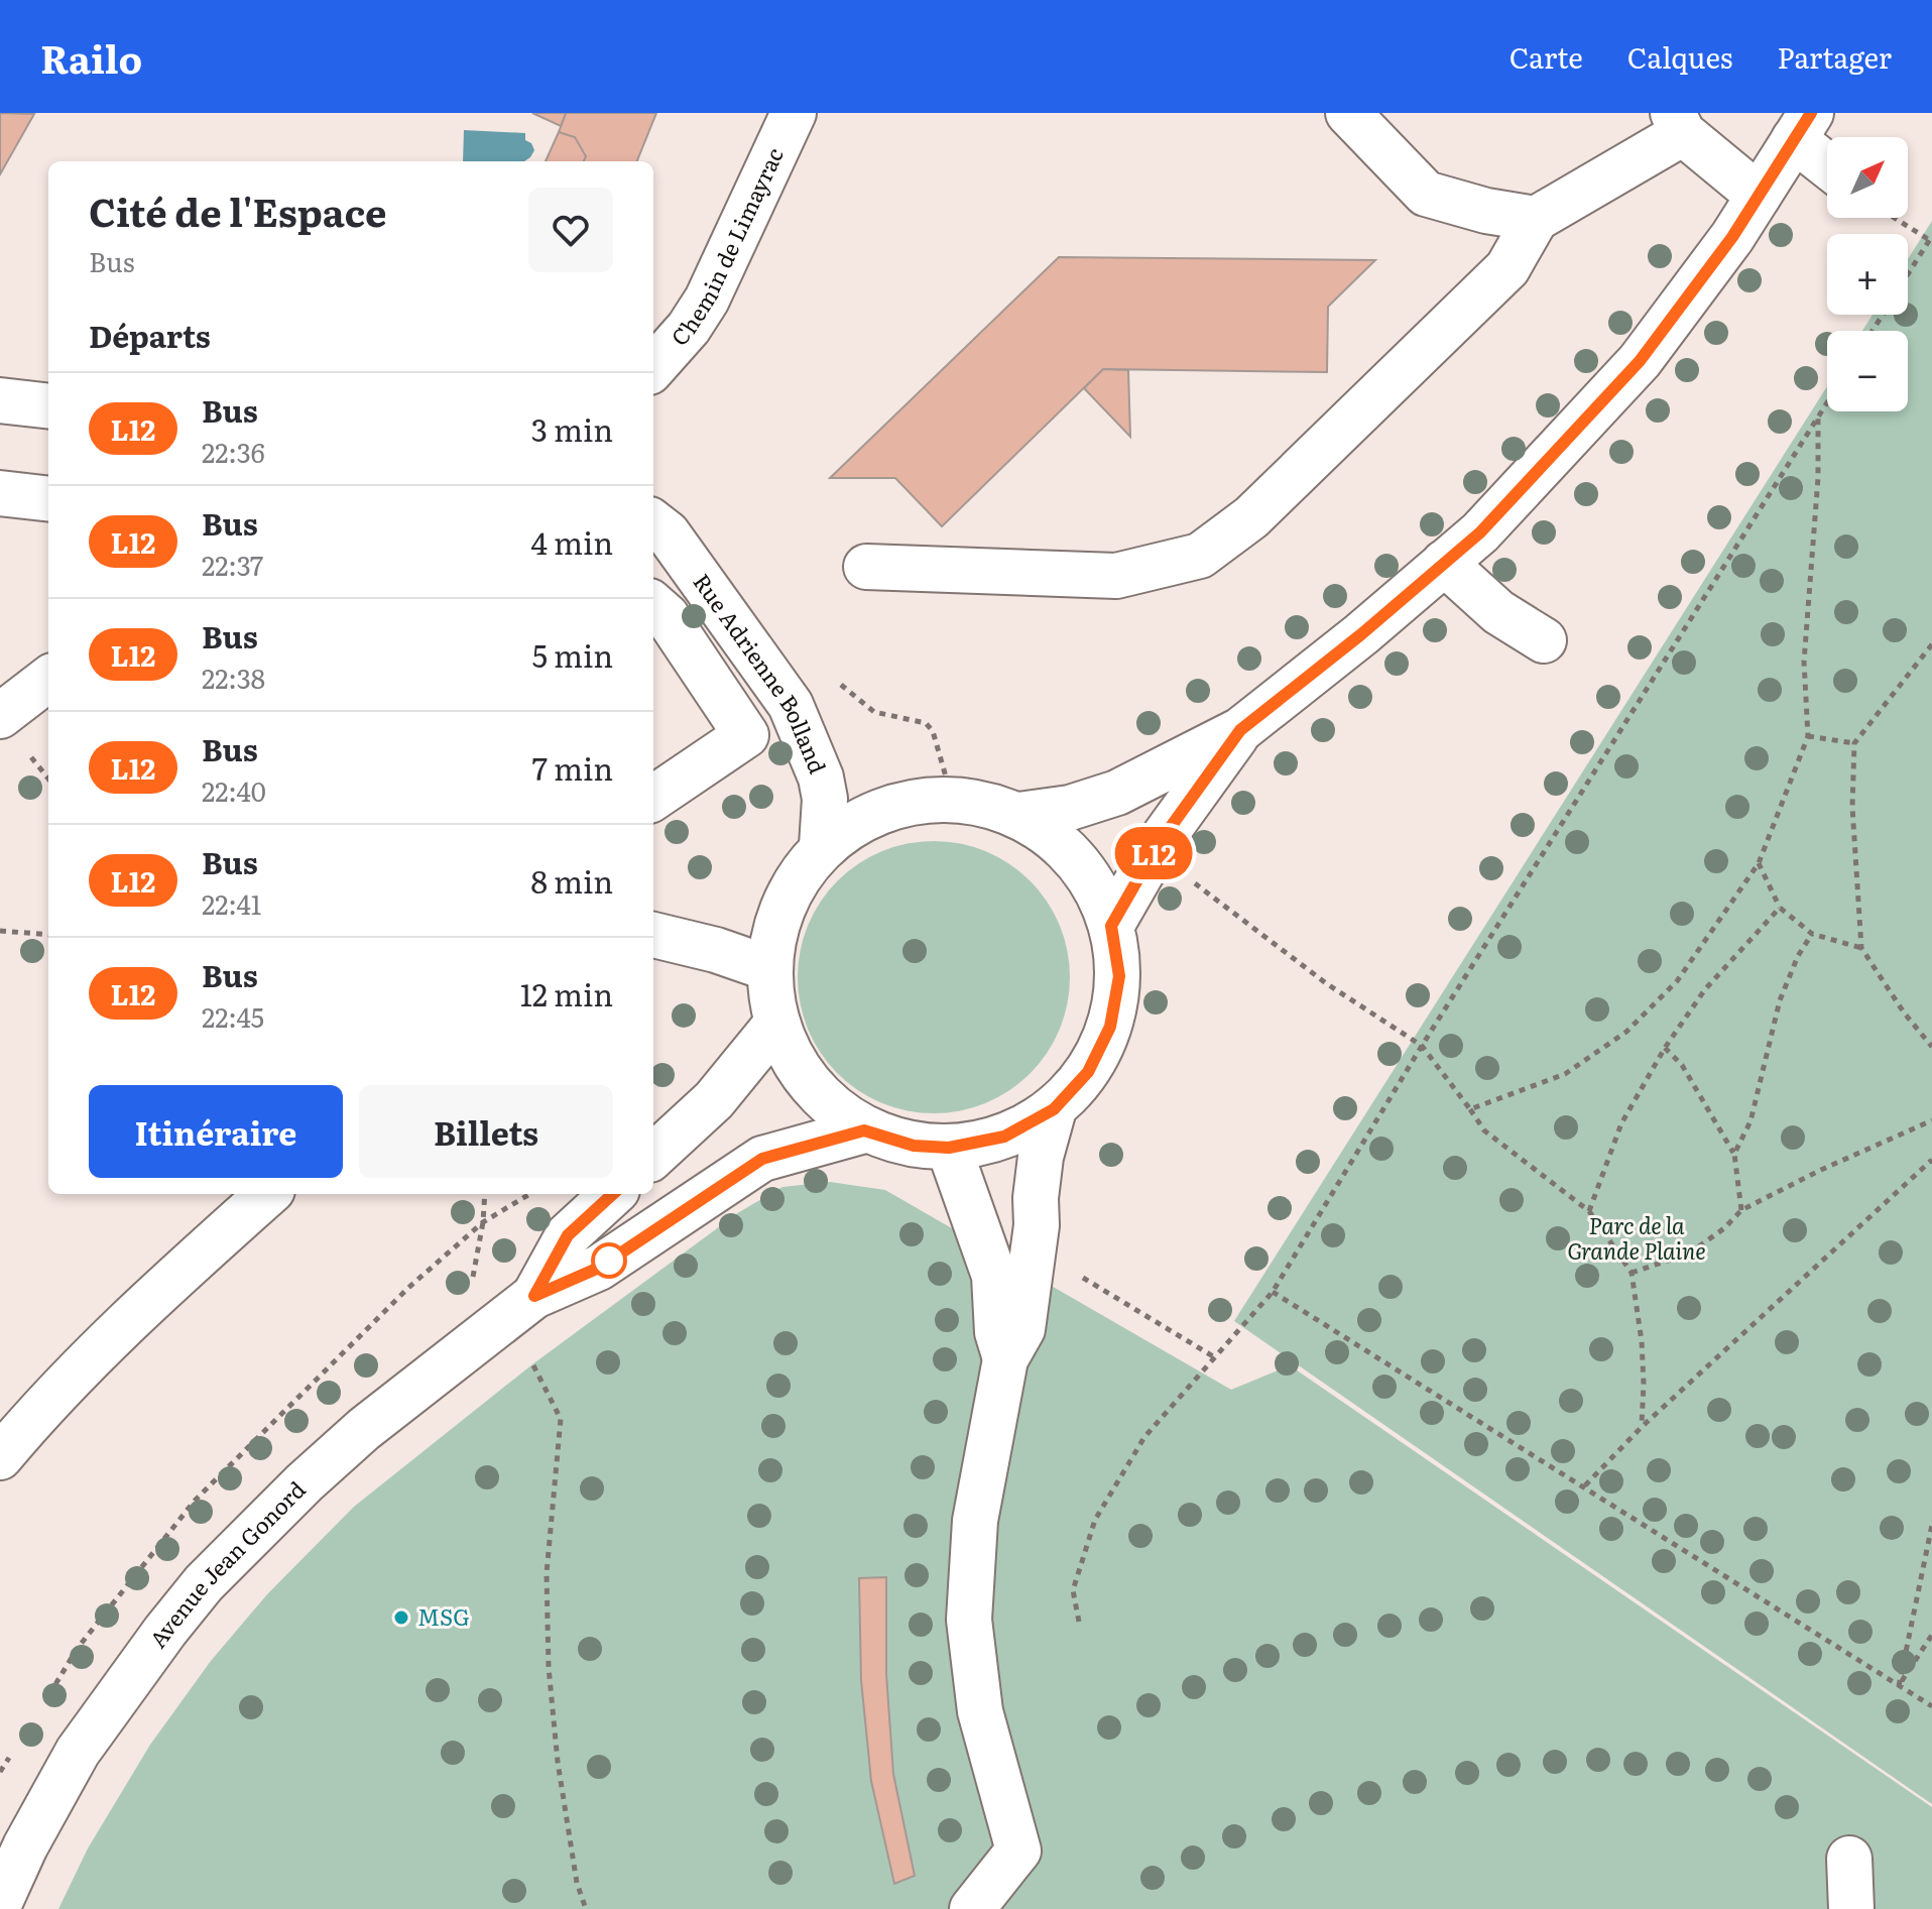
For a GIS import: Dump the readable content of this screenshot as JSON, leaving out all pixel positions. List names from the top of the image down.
{
  "streets": {
    "street": ["Chemin de Limayrac", "Rue Adrienne Bolland", "Avenue Jean Gonord"]
  },
  "parks": ["Parc de la Grande Plaine"],
  "places": ["MSG"],
  "lines": ["bus line L12"],
  "north": "top right",
  "page": {
    "header": "Railo",
    "nav": ["Carte", "Calques", "Partager"],
    "on_map": "L12",
    "map_buttons": ["+", "−"],
    "heading": [
      ["Cité de l'Espace", "Bus"],
      "Départs"
    ],
    "list": [
      {
        "mark": "L12",
        "name": "Bus",
        "note": "22:36",
        "value": "3 min"
      },
      {
        "mark": "L12",
        "name": "Bus",
        "note": "22:37",
        "value": "4 min"
      },
      {
        "mark": "L12",
        "name": "Bus",
        "note": "22:38",
        "value": "5 min"
      },
      {
        "mark": "L12",
        "name": "Bus",
        "note": "22:40",
        "value": "7 min"
      },
      {
        "mark": "L12",
        "name": "Bus",
        "note": "22:41",
        "value": "8 min"
      },
      {
        "mark": "L12",
        "name": "Bus",
        "note": "22:45",
        "value": "12 min"
      }
    ],
    "buttons": ["Itinéraire", "Billets"]
  }
}
